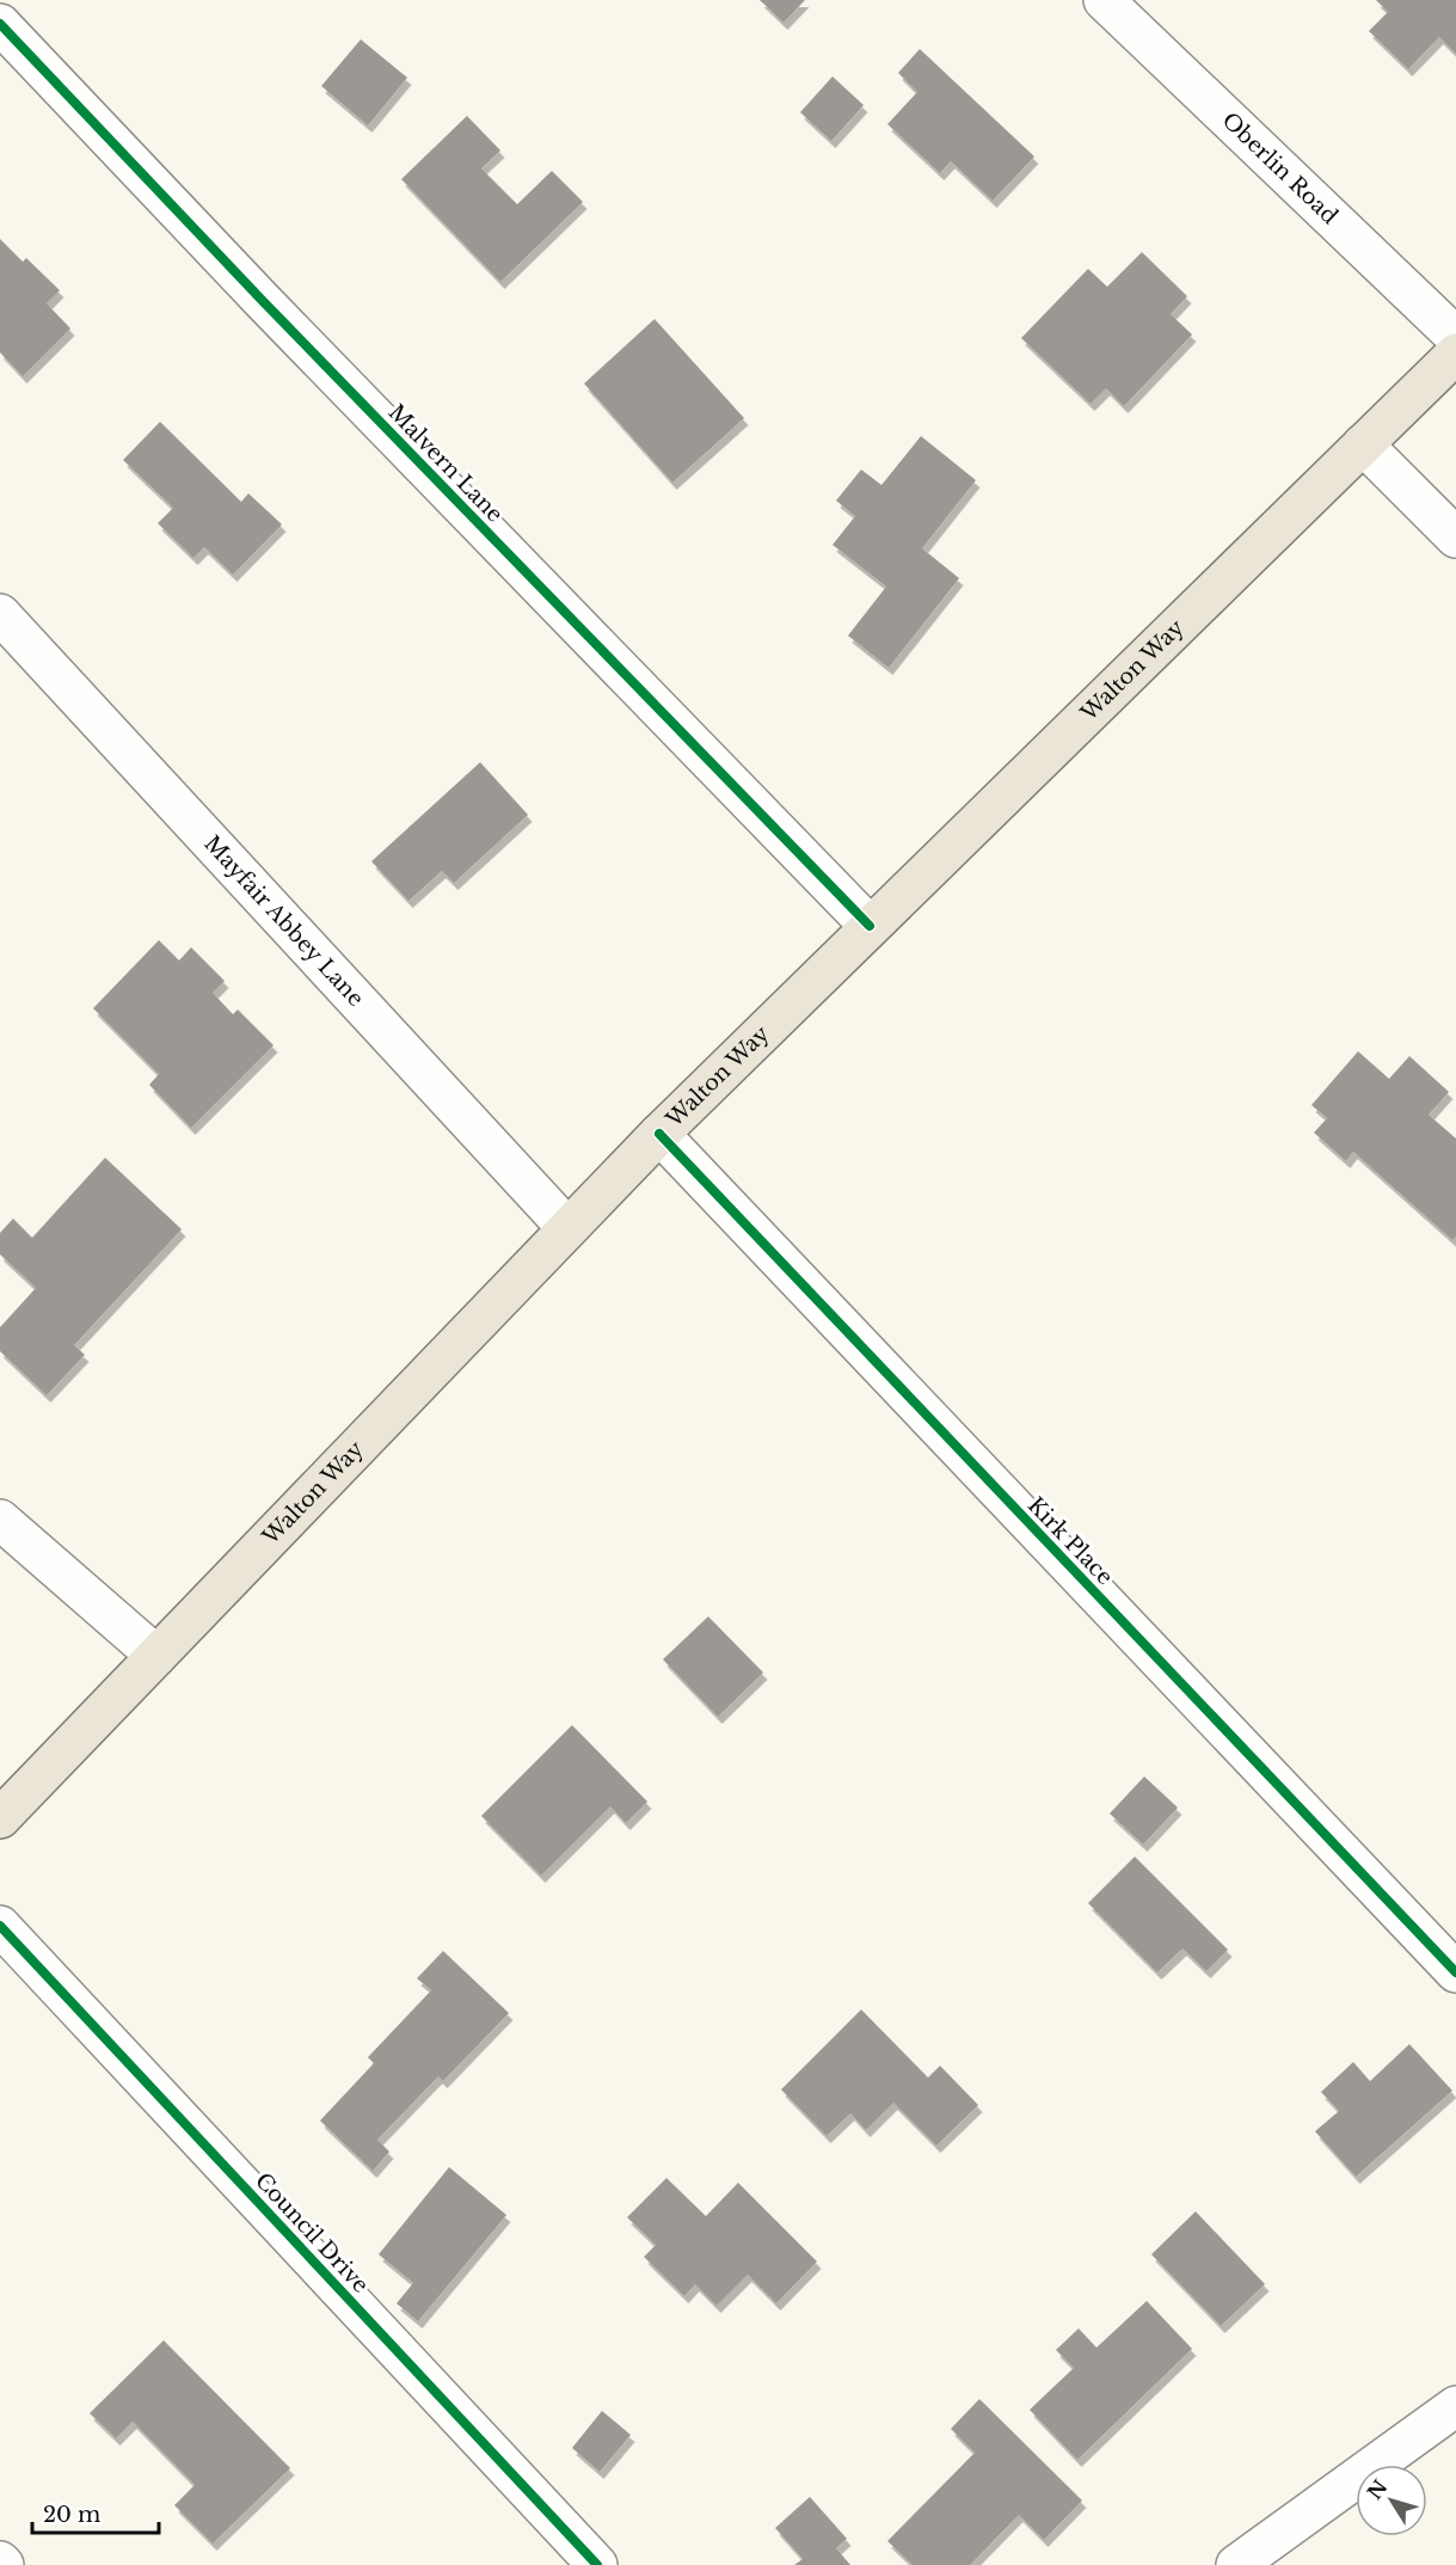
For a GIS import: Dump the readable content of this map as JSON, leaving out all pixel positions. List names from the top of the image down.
{
  "streets": {
    "main road": ["Walton Way"],
    "street": [
      "Oberlin Road",
      "Malvern Lane",
      "Mayfair Abbey Lane",
      "Kirk Place",
      "Council Drive"
    ]
  },
  "crossings": [
    ["Malvern Lane", "Walton Way"],
    ["Walton Way", "Mayfair Abbey Lane"],
    ["Walton Way", "Kirk Place"]
  ],
  "scale_bar": "20 m",
  "north": "top left"
}
